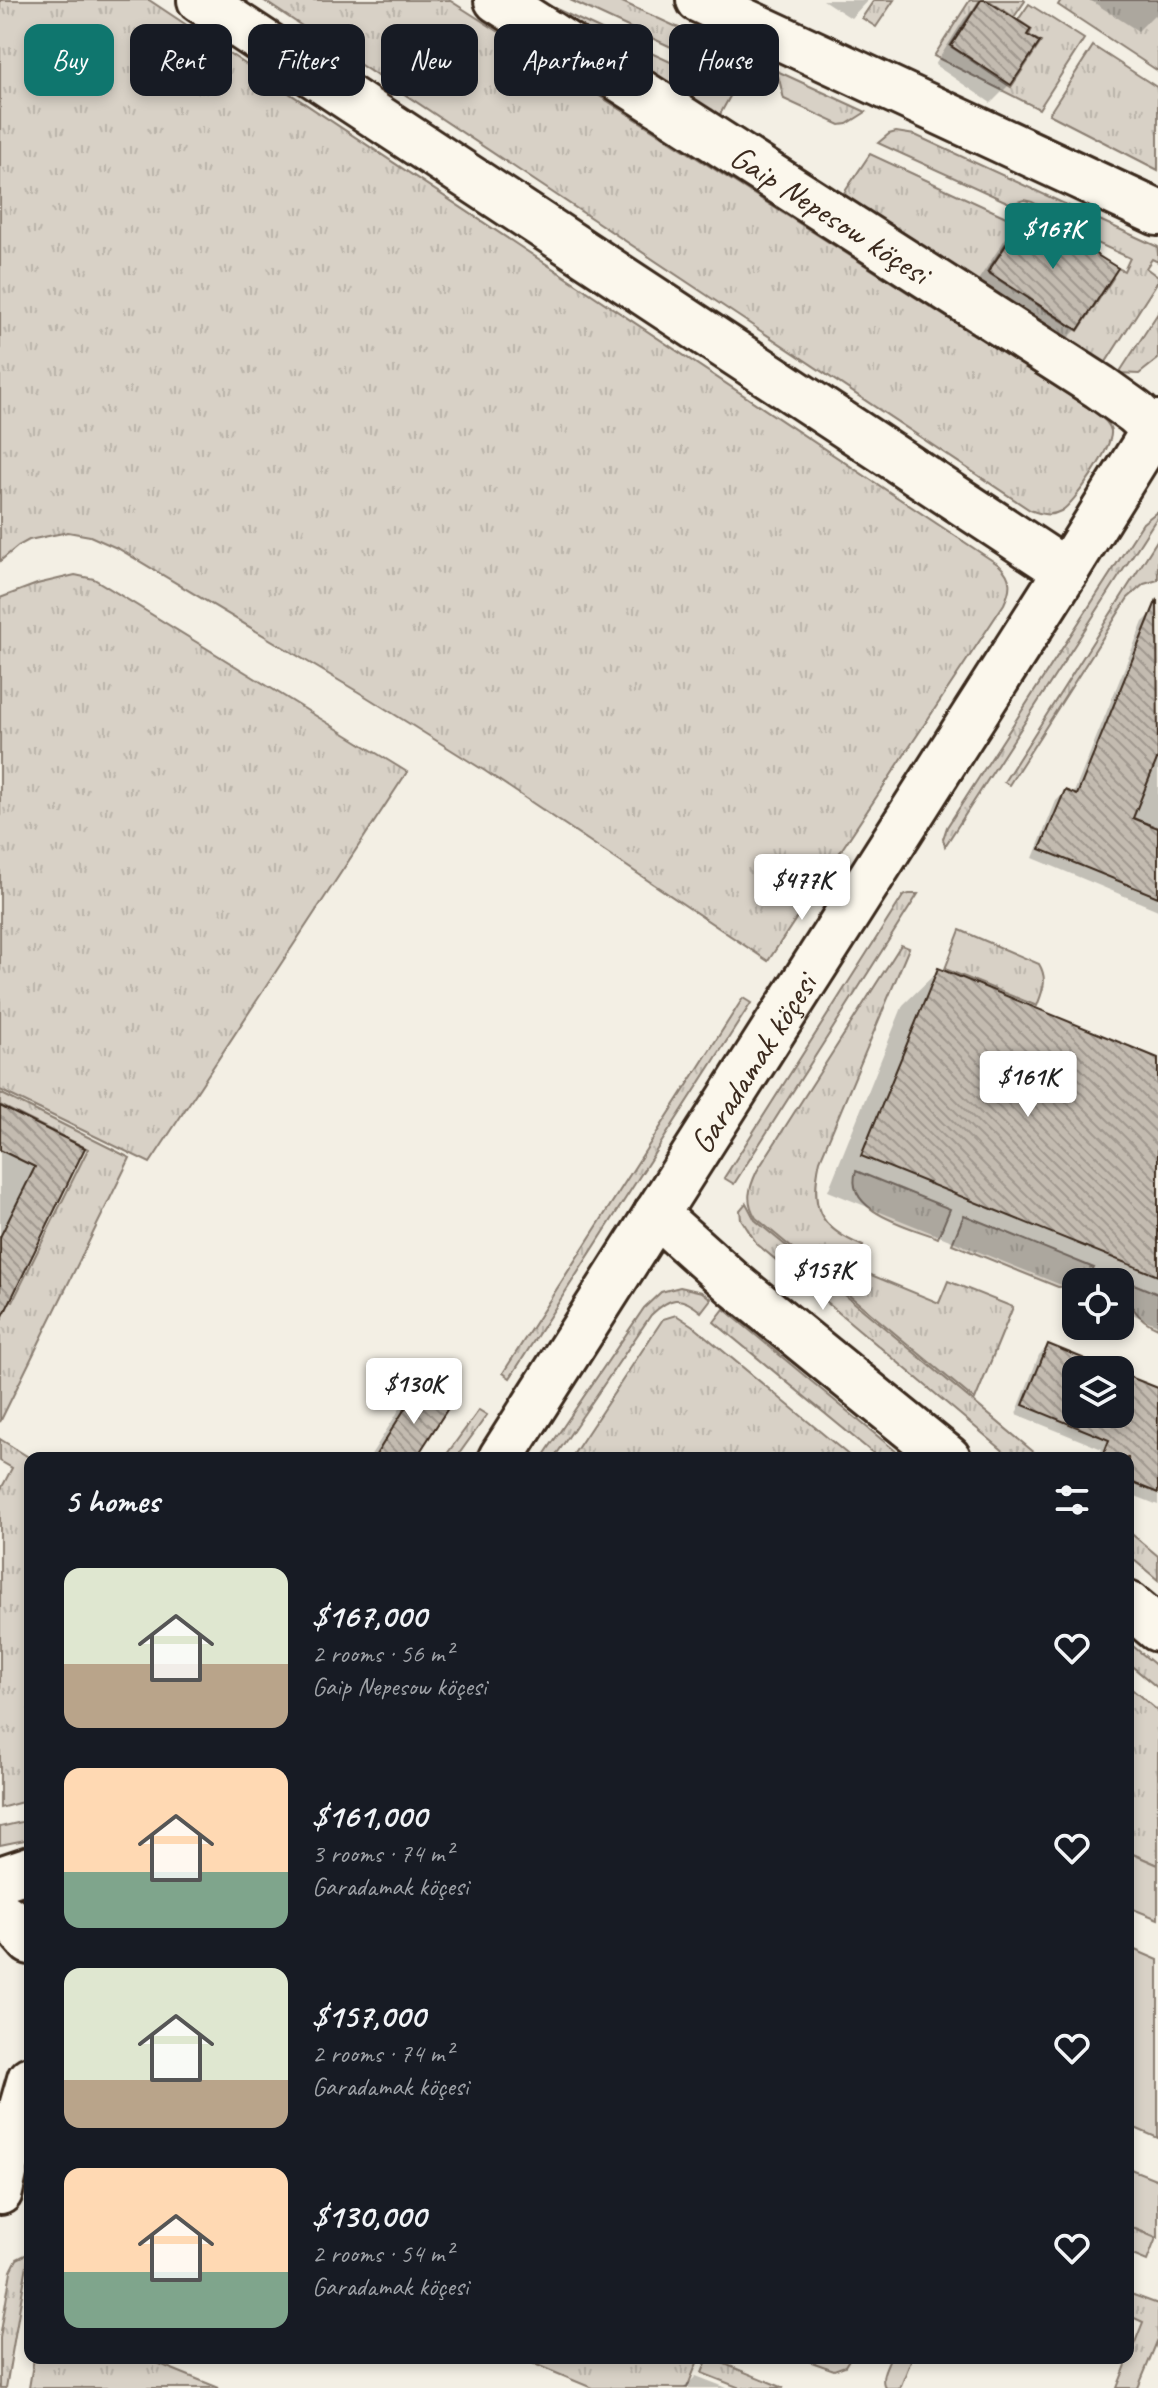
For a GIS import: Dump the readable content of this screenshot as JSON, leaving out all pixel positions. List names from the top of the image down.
{
  "streets": {
    "street": ["Gaip Nepesow köçesi", "Garadamak köçesi"]
  },
  "crossings": [
    ["Gaip Nepesow köçesi", "Garadamak köçesi"]
  ],
  "page": {
    "chip": [
      "Buy",
      "Rent",
      "Filters",
      "New",
      "Apartment",
      "House"
    ],
    "price": [
      "$167K",
      "$477K",
      "$161K",
      "$157K",
      "$130K"
    ],
    "heading": "5 homes",
    "list": [
      {
        "name": "$167,000",
        "note": "2 rooms · 56 m² · Gaip Nepesow köçesi"
      },
      {
        "name": "$161,000",
        "note": "3 rooms · 74 m² · Garadamak köçesi"
      },
      {
        "name": "$157,000",
        "note": "2 rooms · 74 m² · Garadamak köçesi"
      },
      {
        "name": "$130,000",
        "note": "2 rooms · 54 m² · Garadamak köçesi"
      }
    ]
  }
}
